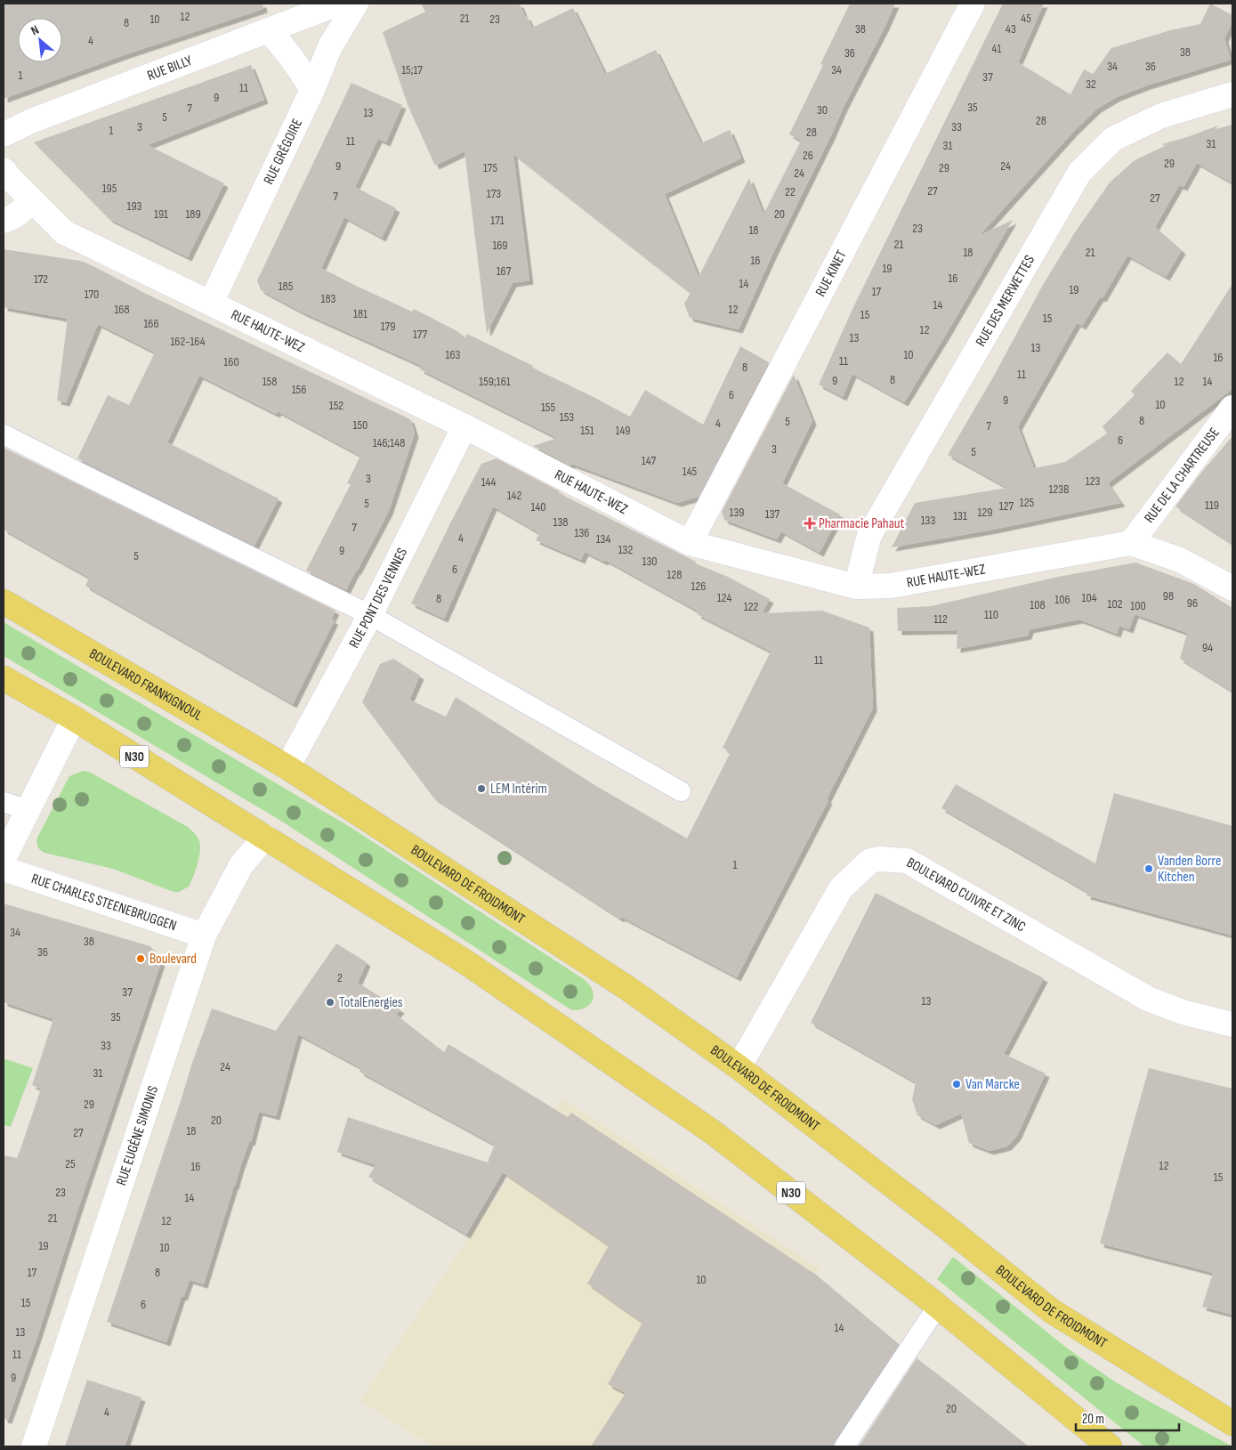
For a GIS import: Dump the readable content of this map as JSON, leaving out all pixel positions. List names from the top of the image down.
{
  "streets": {
    "main road": ["BOULEVARD FRANKIGNOUL", "N30", "BOULEVARD DE FROIDMONT"],
    "street": [
      "RUE BILLY",
      "RUE GRÉGOIRE",
      "RUE KINET",
      "RUE DES MERWETTES",
      "RUE HAUTE-WEZ",
      "RUE DE LA CHARTREUSE",
      "RUE PONT DES VENNES",
      "BOULEVARD CUIVRE ET ZINC",
      "RUE CHARLES STEENEBRUGGEN",
      "RUE EUGÈNE SIMONIS"
    ]
  },
  "crossings": [
    ["RUE GRÉGOIRE", "RUE HAUTE-WEZ"],
    ["RUE KINET", "RUE HAUTE-WEZ"],
    ["RUE DES MERWETTES", "RUE HAUTE-WEZ"],
    ["RUE HAUTE-WEZ", "RUE DE LA CHARTREUSE"],
    ["RUE HAUTE-WEZ", "RUE PONT DES VENNES"],
    ["RUE PONT DES VENNES", "BOULEVARD FRANKIGNOUL"],
    ["RUE PONT DES VENNES", "BOULEVARD DE FROIDMONT"],
    ["BOULEVARD FRANKIGNOUL", "BOULEVARD DE FROIDMONT"],
    ["N30", "RUE EUGÈNE SIMONIS"],
    ["BOULEVARD DE FROIDMONT", "BOULEVARD CUIVRE ET ZINC"],
    ["RUE CHARLES STEENEBRUGGEN", "RUE EUGÈNE SIMONIS"]
  ],
  "places": {
    "health": ["Pharmacie Pahaut"],
    "other": [
      "LEM Intérim",
      "Vanden Borre Kitchen",
      "Boulevard",
      "TotalEnergies",
      "Van Marcke"
    ]
  },
  "house_numbers": [
    "12",
    "21",
    "45",
    "10",
    "23",
    "8",
    "38",
    "43",
    "4",
    "41",
    "38",
    "36",
    "34",
    "36",
    "15;17",
    "34",
    "1",
    "37",
    "32",
    "11",
    "9",
    "35",
    "7",
    "30",
    "13",
    "5",
    "28",
    "3",
    "33",
    "1",
    "28",
    "11",
    "31",
    "31",
    "26",
    "29",
    "9",
    "24",
    "175",
    "29",
    "24",
    "195",
    "27",
    "22",
    "173",
    "7",
    "27",
    "193",
    "191",
    "189",
    "20",
    "171",
    "23",
    "18",
    "21",
    "169",
    "18",
    "21",
    "16",
    "19",
    "167",
    "16",
    "172",
    "14",
    "185",
    "19",
    "17",
    "170",
    "183",
    "14",
    "168",
    "12",
    "181",
    "15",
    "15",
    "166",
    "179",
    "12",
    "177",
    "13",
    "162-164",
    "13",
    "163",
    "10",
    "16",
    "11",
    "160",
    "8",
    "11",
    "8",
    "9",
    "158",
    "159;161",
    "12",
    "14",
    "156",
    "6",
    "9",
    "10",
    "152",
    "155",
    "153",
    "8",
    "5",
    "4",
    "150",
    "7",
    "151",
    "149",
    "6",
    "146;148",
    "3",
    "5",
    "147",
    "145",
    "3",
    "123",
    "144",
    "123B",
    "142",
    "125",
    "5",
    "119",
    "127",
    "140",
    "139",
    "129",
    "137",
    "131",
    "133",
    "138",
    "7",
    "136",
    "4",
    "134",
    "132",
    "9",
    "5",
    "130",
    "6",
    "128",
    "126",
    "98",
    "124",
    "104",
    "8",
    "106",
    "96",
    "102",
    "108",
    "100",
    "122",
    "110",
    "112",
    "94",
    "11",
    "1",
    "34",
    "38",
    "36",
    "2",
    "37",
    "13",
    "35",
    "33",
    "24",
    "31",
    "29",
    "20",
    "18",
    "27",
    "25",
    "12",
    "16",
    "15",
    "23",
    "14",
    "21",
    "12",
    "19",
    "10",
    "17",
    "8",
    "10",
    "15",
    "6",
    "14",
    "13",
    "11",
    "9",
    "20",
    "4"
  ],
  "scale_bar": "20 m",
  "north": "top left"
}
